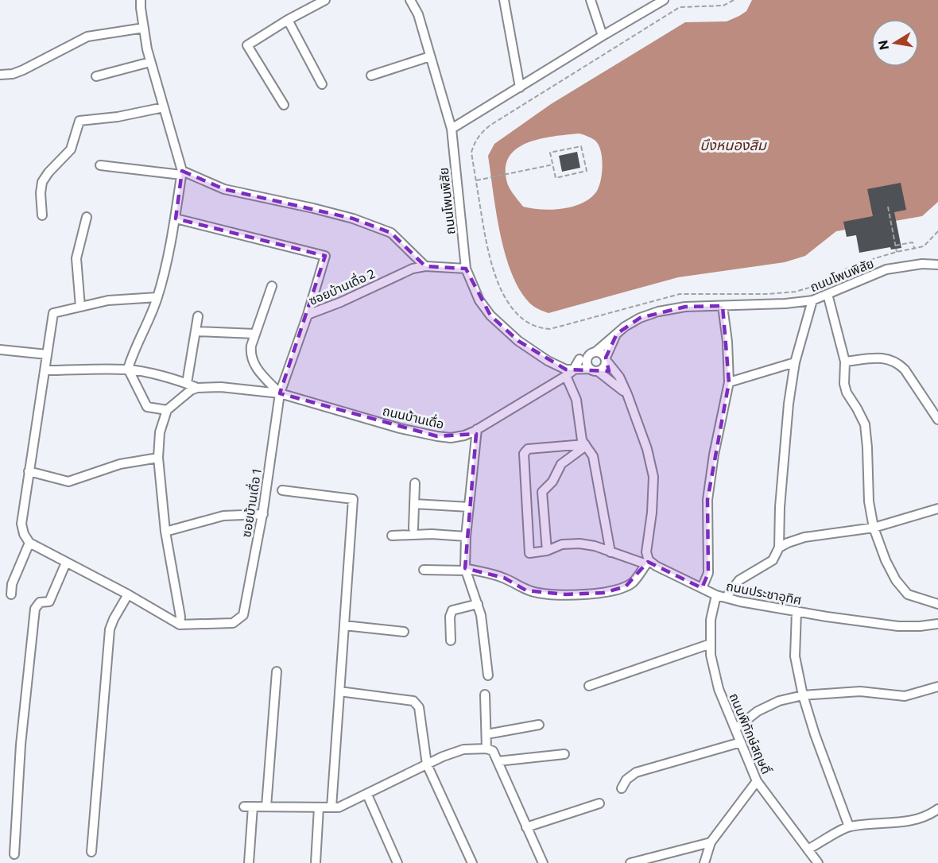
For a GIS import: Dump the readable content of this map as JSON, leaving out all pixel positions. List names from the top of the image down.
{
  "streets": {
    "street": [
      "ถนนโพนพิสัย",
      "ซอยบ้านเดื่อ 2",
      "ถนนบ้านเดื่อ",
      "ซอยบ้านเดื่อ 1",
      "ถนนประชาอุทิศ",
      "ถนนพิทักษ์สฤษดิ์"
    ]
  },
  "crossings": [
    ["ถนนโพนพิสัย", "ซอยบ้านเดื่อ 2"],
    ["ถนนโพนพิสัย", "ถนนบ้านเดื่อ"],
    ["ซอยบ้านเดื่อ 2", "ถนนบ้านเดื่อ"],
    ["ซอยบ้านเดื่อ 2", "ซอยบ้านเดื่อ 1"],
    ["ถนนบ้านเดื่อ", "ซอยบ้านเดื่อ 1"],
    ["ถนนประชาอุทิศ", "ถนนพิทักษ์สฤษดิ์"]
  ],
  "water": ["บึงหนองสิม"],
  "north": "left"
}
